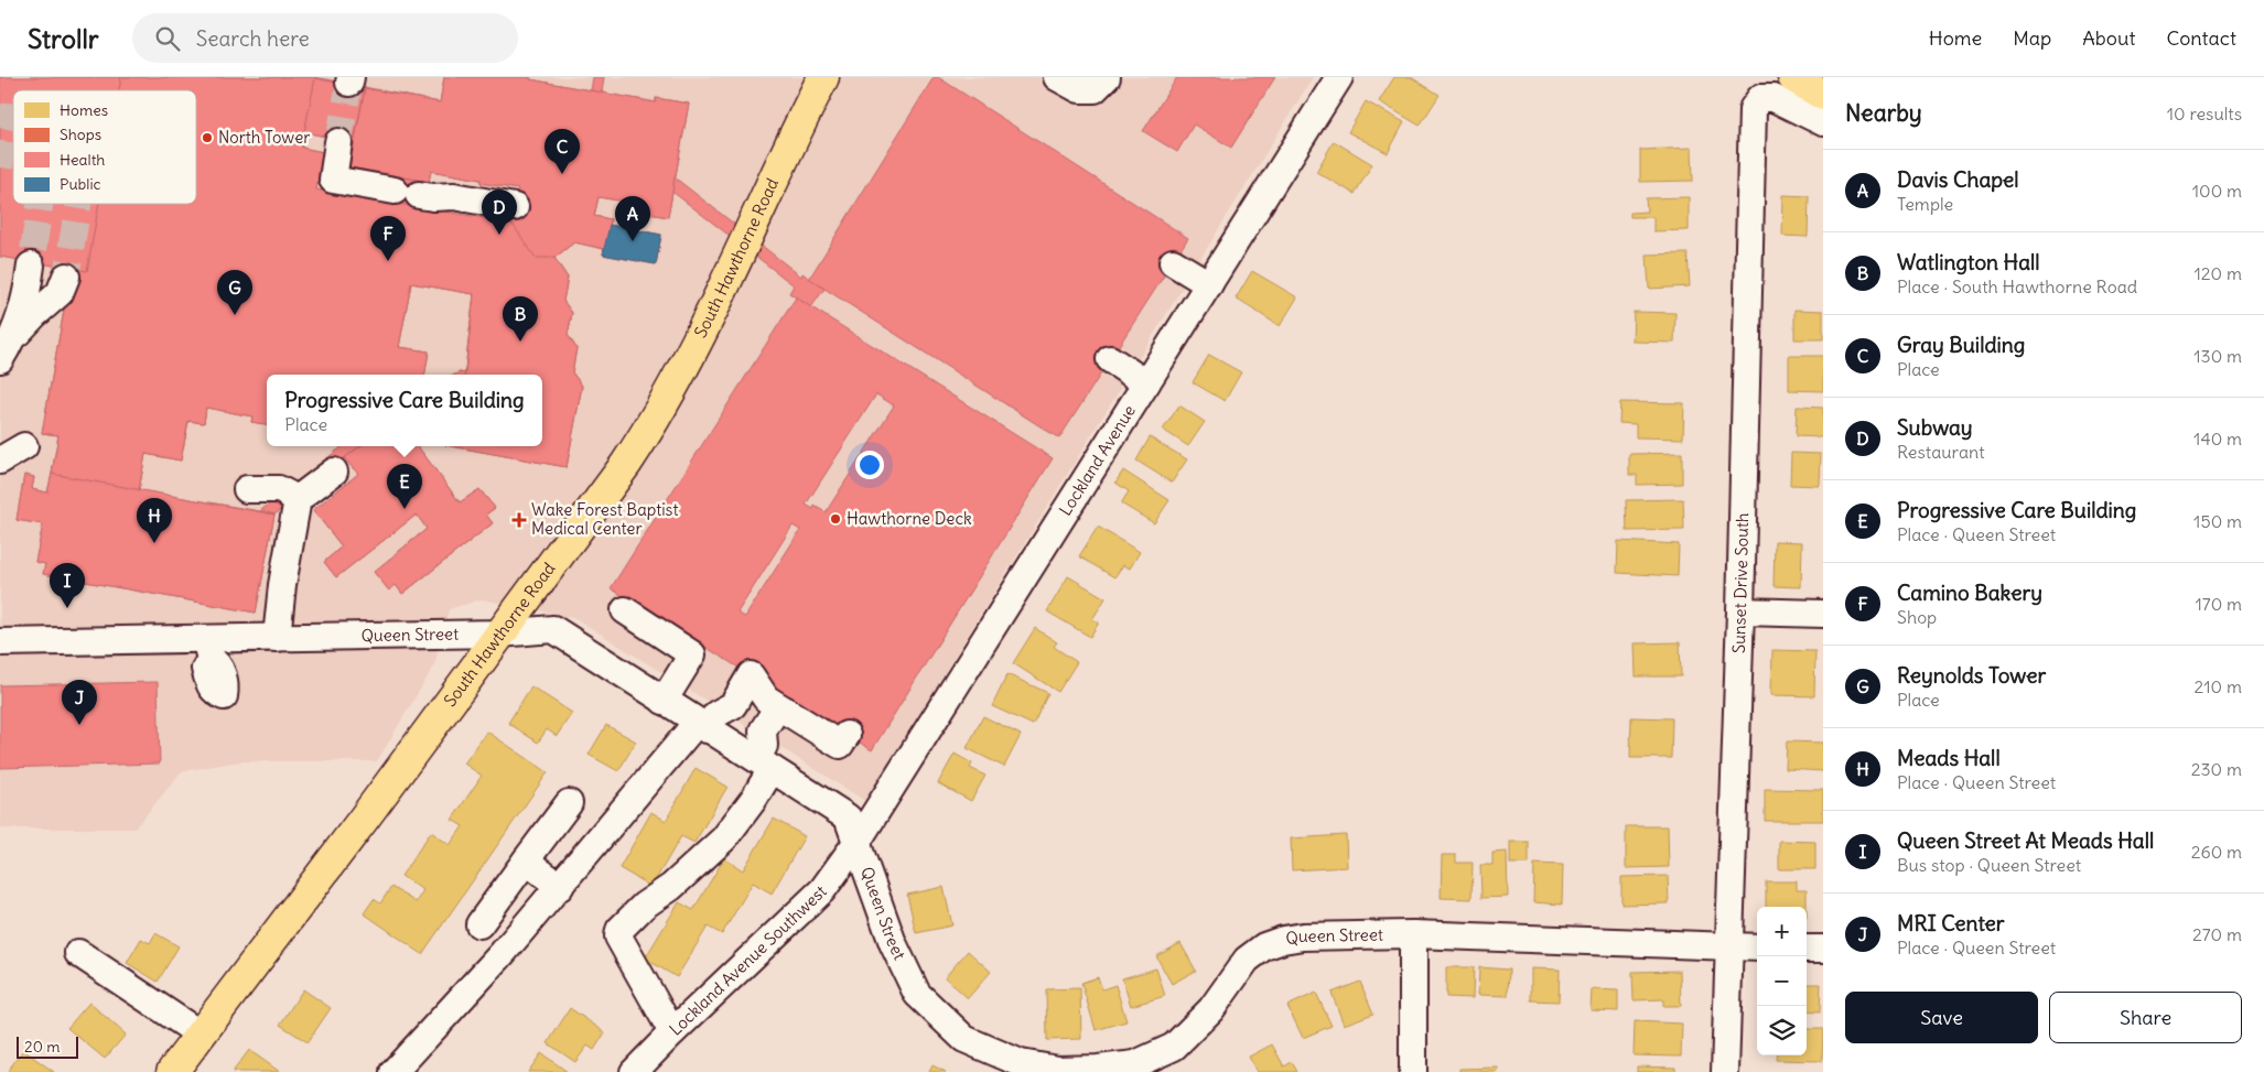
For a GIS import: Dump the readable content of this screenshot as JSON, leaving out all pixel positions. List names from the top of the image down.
{
  "streets": {
    "main road": ["South Hawthorne Road"],
    "street": [
      "Lockland Avenue",
      "Sunset Drive South",
      "Queen Street",
      "Lockland Avenue Southwest"
    ]
  },
  "crossings": [
    ["South Hawthorne Road", "Queen Street"],
    ["Lockland Avenue", "Queen Street"],
    ["Lockland Avenue", "Lockland Avenue Southwest"],
    ["Sunset Drive South", "Queen Street"],
    ["Queen Street", "Lockland Avenue Southwest"]
  ],
  "places": {
    "other": ["North Tower", "Hawthorne Deck"],
    "health": ["Wake Forest Baptist Medical Center"]
  },
  "legend": [
    "Homes",
    "Shops",
    "Health",
    "Public"
  ],
  "scale_bar": "20 m",
  "page": {
    "header": "Strollr",
    "search": "Search here",
    "nav": [
      "Home",
      "Map",
      "About",
      "Contact"
    ],
    "heading": ["Nearby", "10 results"],
    "pins": [
      "C",
      "D",
      "A",
      "F",
      "G",
      "B",
      "E",
      "H",
      "I",
      "J"
    ],
    "list": [
      {
        "mark": "A",
        "name": "Davis Chapel",
        "note": "Temple",
        "value": "100 m"
      },
      {
        "mark": "B",
        "name": "Watlington Hall",
        "note": "Place · South Hawthorne Road",
        "value": "120 m"
      },
      {
        "mark": "C",
        "name": "Gray Building",
        "note": "Place",
        "value": "130 m"
      },
      {
        "mark": "D",
        "name": "Subway",
        "note": "Restaurant",
        "value": "140 m"
      },
      {
        "mark": "E",
        "name": "Progressive Care Building",
        "note": "Place · Queen Street",
        "value": "150 m"
      },
      {
        "mark": "F",
        "name": "Camino Bakery",
        "note": "Shop",
        "value": "170 m"
      },
      {
        "mark": "G",
        "name": "Reynolds Tower",
        "note": "Place",
        "value": "210 m"
      },
      {
        "mark": "H",
        "name": "Meads Hall",
        "note": "Place · Queen Street",
        "value": "230 m"
      },
      {
        "mark": "I",
        "name": "Queen Street At Meads Hall",
        "note": "Bus stop · Queen Street",
        "value": "260 m"
      },
      {
        "mark": "J",
        "name": "MRI Center",
        "note": "Place · Queen Street",
        "value": "270 m"
      }
    ],
    "popup": ["Progressive Care Building", "Place"],
    "map_buttons": ["+", "−"],
    "buttons": ["Save", "Share"],
    "scale": "20 m"
  }
}
